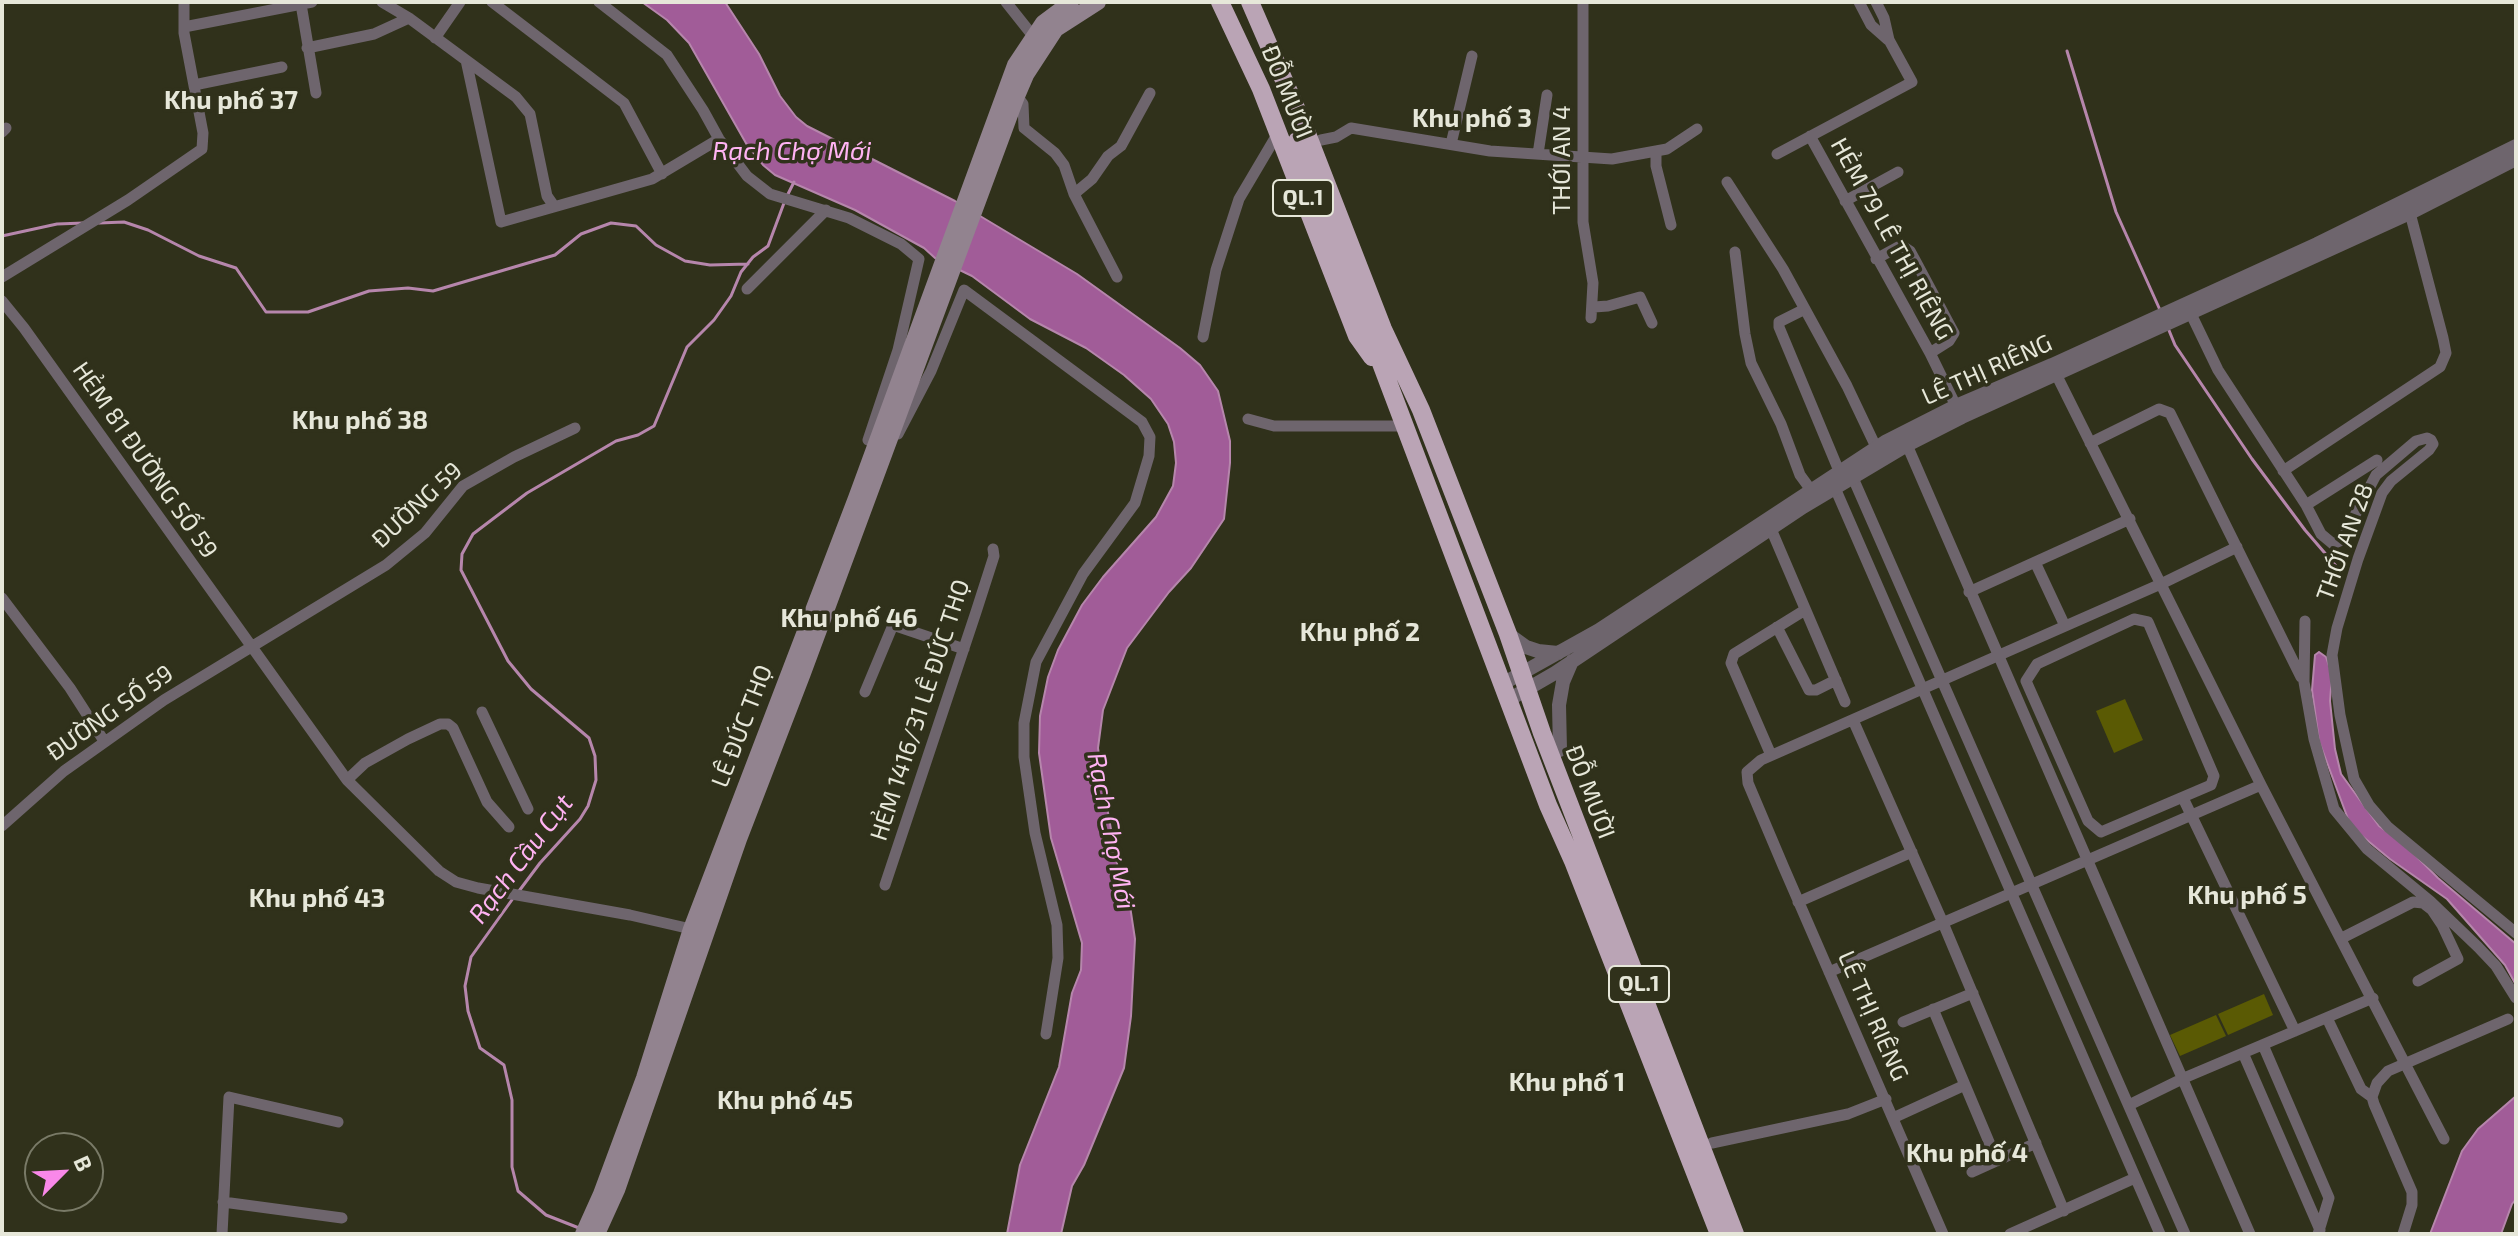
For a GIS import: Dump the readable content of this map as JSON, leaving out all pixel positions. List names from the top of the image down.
{
  "streets": {
    "highway": ["ĐỖ MƯỜI", "QL.1"],
    "main road": ["LÊ ĐỨC THỌ"],
    "street": [
      "THỚI AN 4",
      "HẺM 79 LÊ THỊ RIÊNG",
      "LÊ THỊ RIÊNG",
      "HẺM 81 ĐƯỜNG SỐ 59",
      "ĐƯỜNG 59",
      "THỚI AN 28",
      "HẺM 1416/31 LÊ ĐỨC THỌ",
      "ĐƯỜNG SỐ 59"
    ]
  },
  "crossings": [
    ["ĐỖ MƯỜI", "QL.1"],
    ["ĐỖ MƯỜI", "LÊ THỊ RIÊNG"],
    ["HẺM 79 LÊ THỊ RIÊNG", "LÊ THỊ RIÊNG"],
    ["LÊ THỊ RIÊNG", "THỚI AN 28"],
    ["HẺM 81 ĐƯỜNG SỐ 59", "ĐƯỜNG 59"],
    ["HẺM 81 ĐƯỜNG SỐ 59", "ĐƯỜNG SỐ 59"],
    ["HẺM 81 ĐƯỜNG SỐ 59", "LÊ ĐỨC THỌ"],
    ["ĐƯỜNG 59", "ĐƯỜNG SỐ 59"]
  ],
  "districts": [
    "Khu phố 37",
    "Khu phố 3",
    "Khu phố 38",
    "Khu phố 46",
    "Khu phố 2",
    "Khu phố 5",
    "Khu phố 43",
    "Khu phố 1",
    "Khu phố 45",
    "Khu phố 4"
  ],
  "water": ["Rạch Chợ Mới", "Rạch Cầu Cụt"],
  "north": "top right"
}
